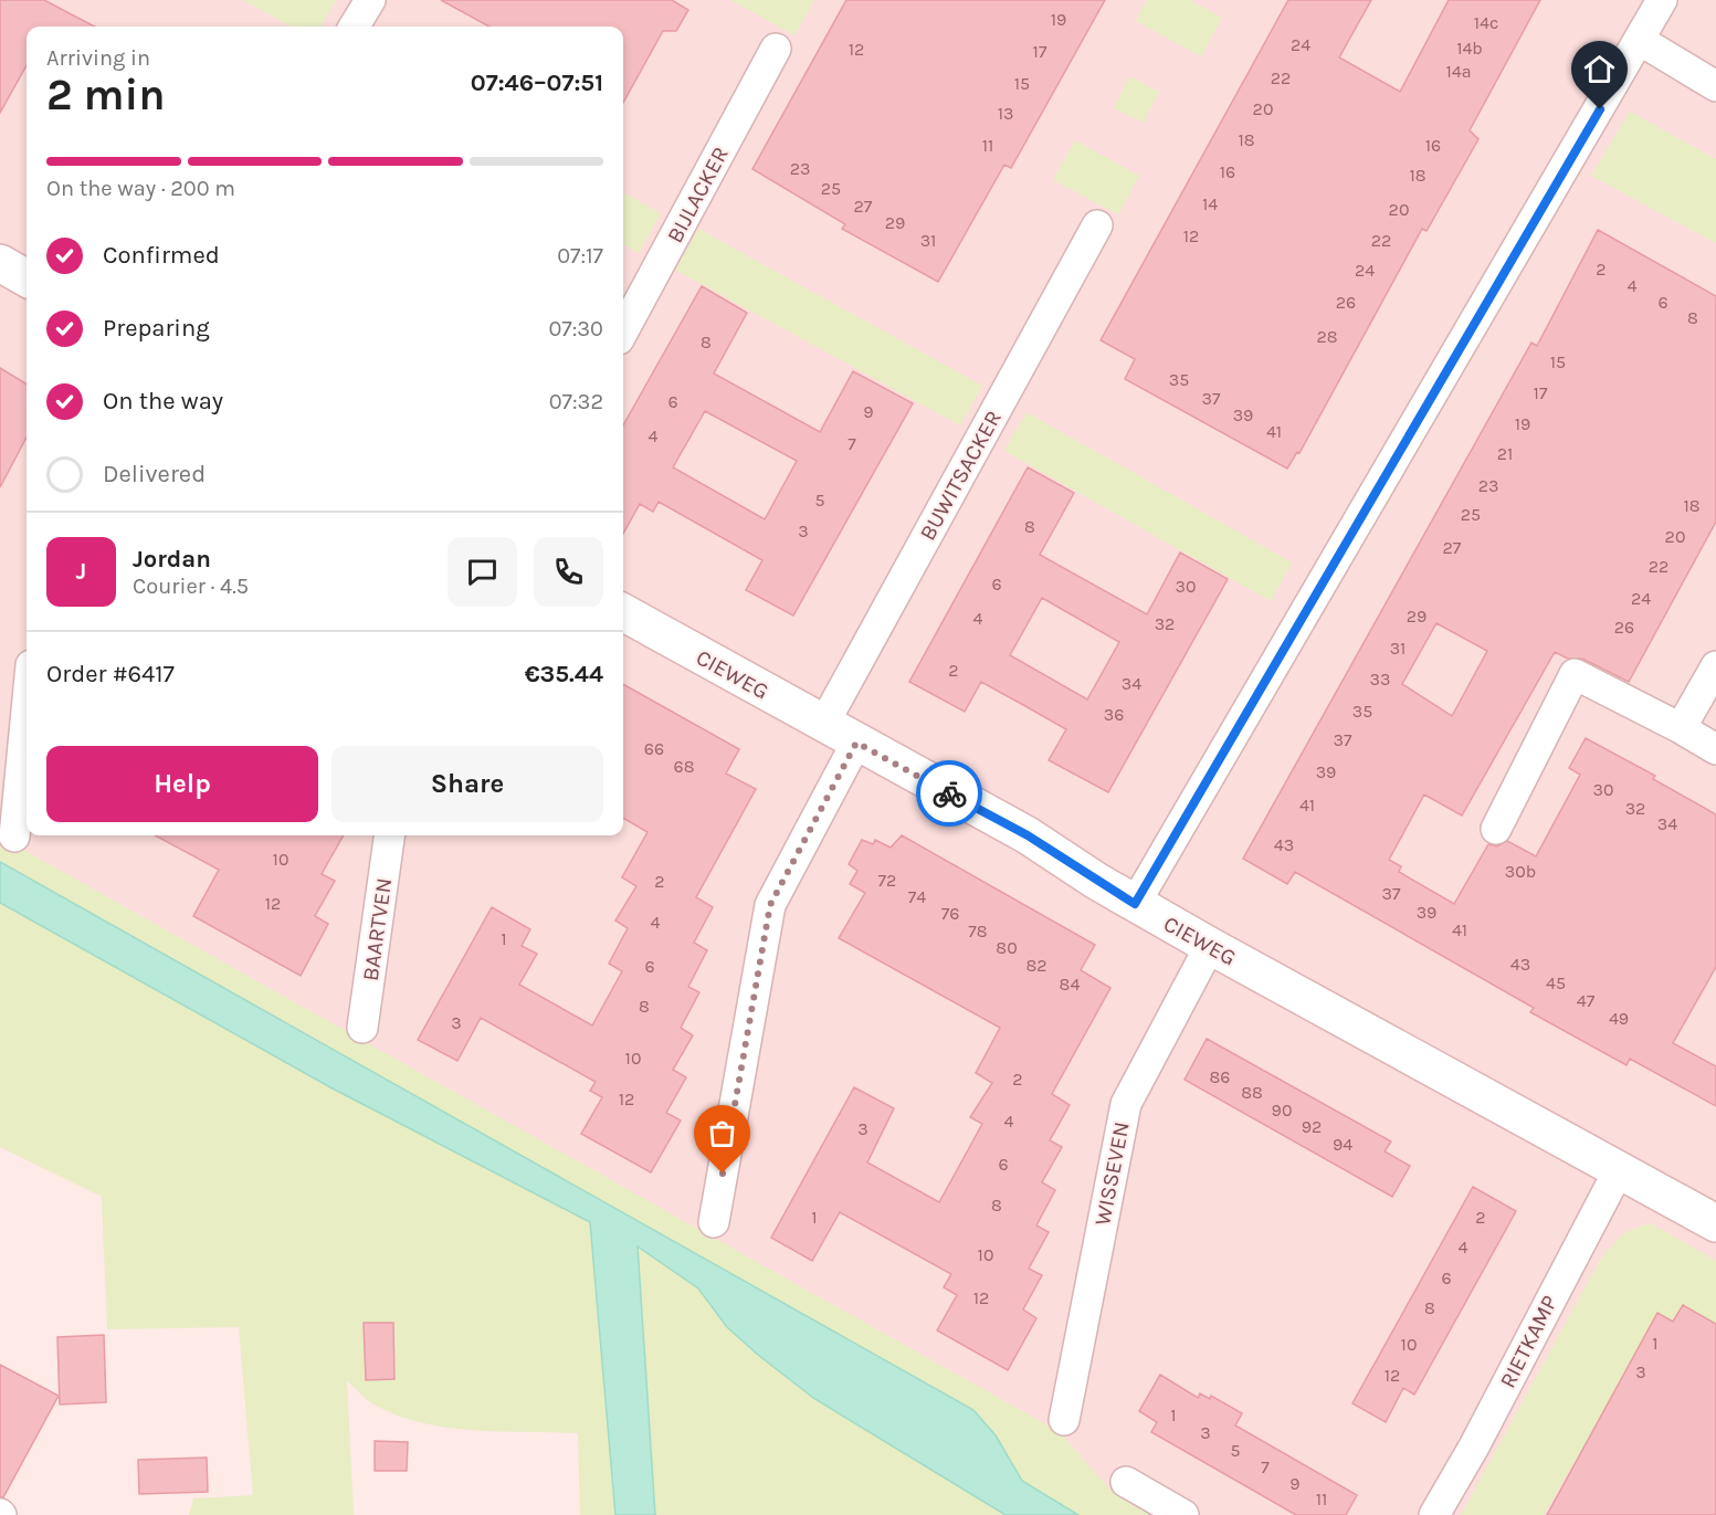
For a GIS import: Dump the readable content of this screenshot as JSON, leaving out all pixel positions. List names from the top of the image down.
{
  "streets": {
    "street": [
      "BIJLACKER",
      "BUWITSACKER",
      "CIEWEG",
      "BAARTVEN",
      "WISSEVEN",
      "RIETKAMP"
    ]
  },
  "crossings": [
    ["BUWITSACKER", "CIEWEG"],
    ["CIEWEG", "WISSEVEN"],
    ["CIEWEG", "RIETKAMP"]
  ],
  "house_numbers": [
    "19",
    "14c",
    "24",
    "14b",
    "12",
    "17",
    "14a",
    "22",
    "15",
    "20",
    "13",
    "18",
    "11",
    "16",
    "23",
    "16",
    "18",
    "25",
    "14",
    "27",
    "20",
    "29",
    "12",
    "31",
    "22",
    "2",
    "24",
    "4",
    "26",
    "6",
    "8",
    "28",
    "8",
    "15",
    "35",
    "17",
    "37",
    "6",
    "9",
    "39",
    "19",
    "41",
    "4",
    "7",
    "21",
    "23",
    "5",
    "18",
    "25",
    "8",
    "3",
    "20",
    "27",
    "22",
    "6",
    "30",
    "24",
    "29",
    "4",
    "32",
    "26",
    "31",
    "2",
    "33",
    "34",
    "35",
    "36",
    "37",
    "66",
    "68",
    "39",
    "30",
    "41",
    "32",
    "34",
    "43",
    "10",
    "30b",
    "72",
    "2",
    "37",
    "74",
    "12",
    "39",
    "76",
    "4",
    "41",
    "78",
    "1",
    "80",
    "43",
    "82",
    "6",
    "45",
    "84",
    "47",
    "8",
    "49",
    "3",
    "10",
    "86",
    "2",
    "88",
    "12",
    "90",
    "4",
    "92",
    "3",
    "94",
    "6",
    "8",
    "1",
    "2",
    "4",
    "10",
    "6",
    "12",
    "8",
    "1",
    "10",
    "3",
    "12",
    "1",
    "3",
    "5",
    "7",
    "9",
    "11"
  ],
  "page": {
    "heading": ["2 min", "Arriving in", "07:46–07:51"],
    "panel": [
      "Jordan",
      "Courier · 4.5",
      "Order #6417",
      "€35.44"
    ],
    "bar": "On the way · 200 m",
    "list": [
      ["Confirmed", "07:17"],
      ["Preparing", "07:30"],
      ["On the way", "07:32"],
      "Delivered"
    ],
    "round": "J",
    "buttons": ["Help", "Share"]
  }
}
